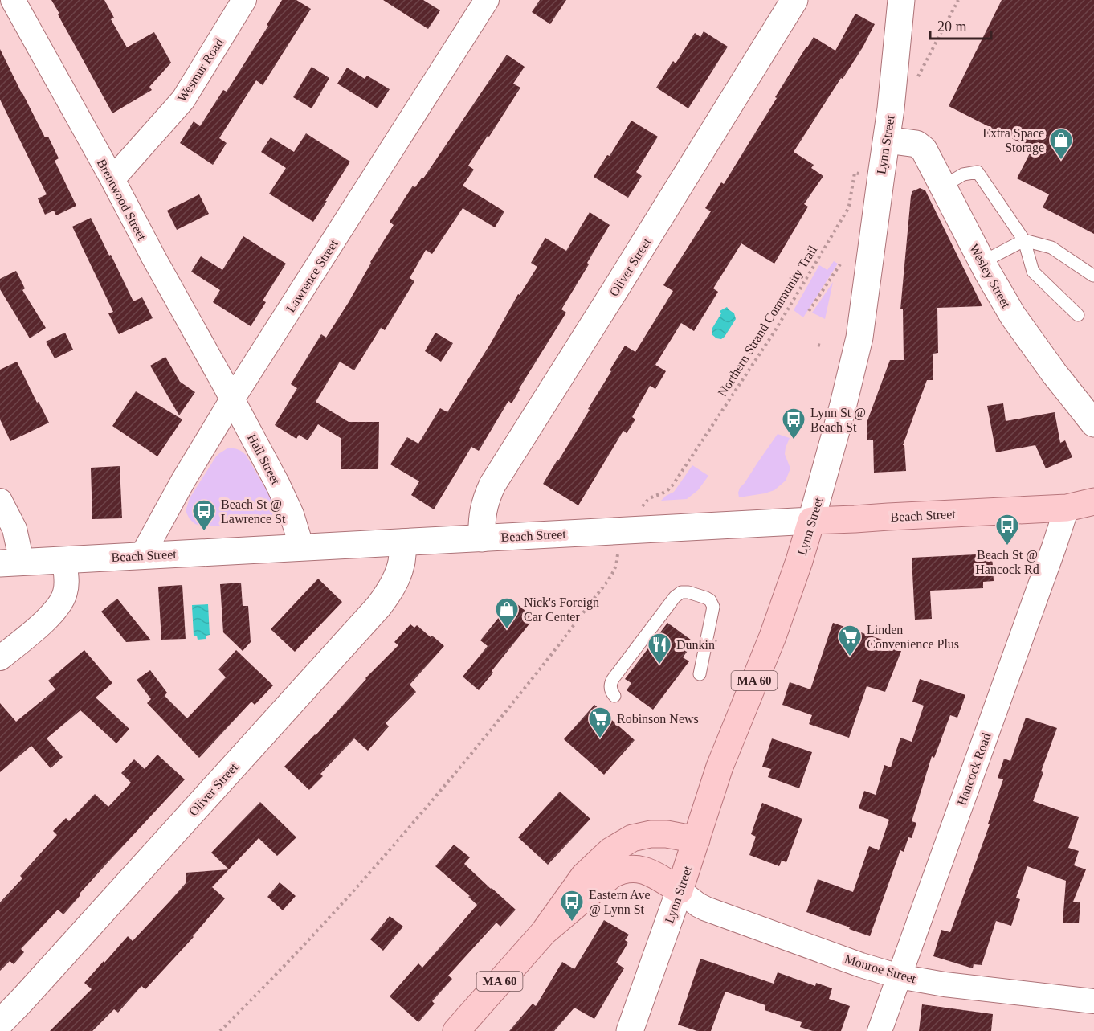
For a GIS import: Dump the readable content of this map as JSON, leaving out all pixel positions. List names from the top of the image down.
{
  "streets": {
    "main road": ["Lynn Street", "Beach Street", "MA 60"],
    "street": [
      "Wesmur Road",
      "Brentwood Street",
      "Oliver Street",
      "Lawrence Street",
      "Wesley Street",
      "Hall Street",
      "Hancock Road",
      "Monroe Street"
    ],
    "path": ["Northern Strand Community Trail"]
  },
  "crossings": [
    ["Wesmur Road", "Brentwood Street"],
    ["Lynn Street", "Wesley Street"],
    ["Lynn Street", "Beach Street"],
    ["Lynn Street", "MA 60"],
    ["Lynn Street", "Monroe Street"],
    ["Brentwood Street", "Lawrence Street"],
    ["Brentwood Street", "Hall Street"],
    ["Oliver Street", "Beach Street"],
    ["Lawrence Street", "Hall Street"],
    ["Lawrence Street", "Beach Street"],
    ["Hall Street", "Beach Street"],
    ["Beach Street", "Hancock Road"],
    ["MA 60", "Monroe Street"],
    ["Hancock Road", "Monroe Street"]
  ],
  "places": {
    "shop": ["Extra Space Storage", "Nick's Foreign Car Center"],
    "bus stop": [
      "Lynn St @ Beach St",
      "Beach St @ Lawrence St",
      "Beach St @ Hancock Rd",
      "Eastern Ave @ Lynn St"
    ],
    "supermarket": ["Linden Convenience Plus", "Robinson News"],
    "restaurant": ["Dunkin'"]
  },
  "scale_bar": "20 m"
}
